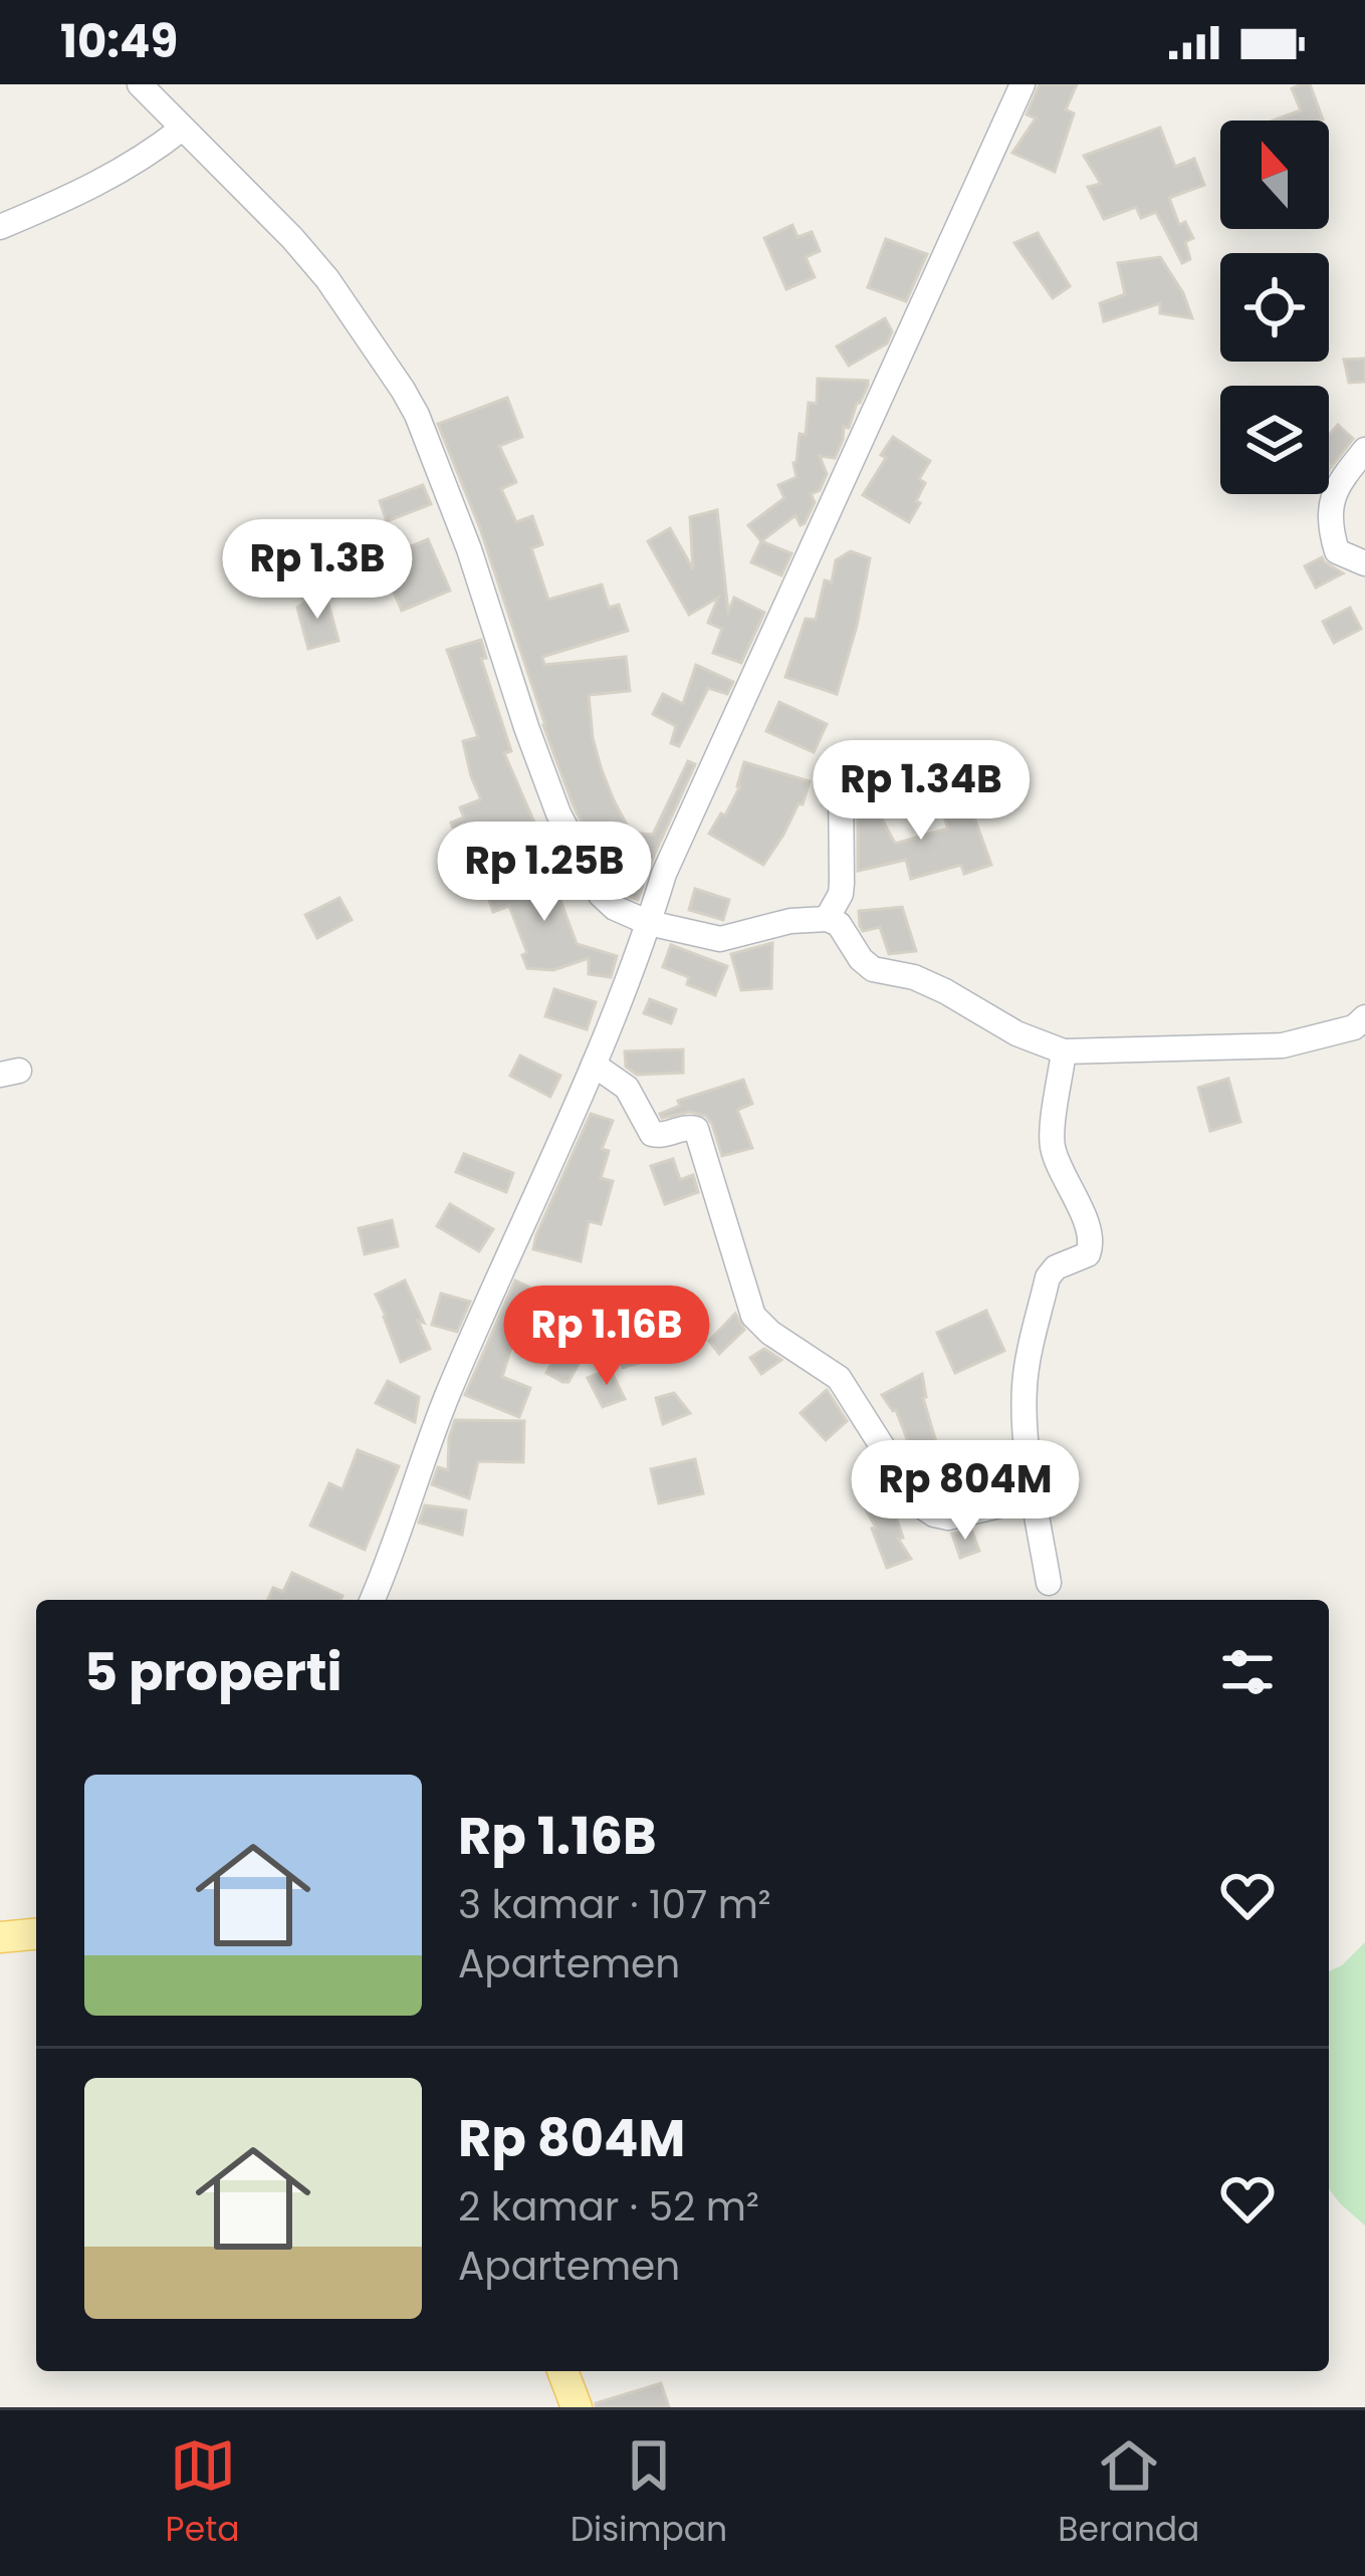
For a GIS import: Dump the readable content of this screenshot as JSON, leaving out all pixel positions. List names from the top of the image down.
{
  "north": "top",
  "page": {
    "status": "10:49",
    "price": [
      "Rp 1.3B",
      "Rp 1.34B",
      "Rp 1.25B",
      "Rp 1.16B",
      "Rp 804M"
    ],
    "heading": "5 properti",
    "list": [
      {
        "name": "Rp 1.16B",
        "note": "3 kamar · 107 m² · Apartemen"
      },
      {
        "name": "Rp 804M",
        "note": "2 kamar · 52 m² · Apartemen"
      }
    ],
    "tabs": ["Peta", "Disimpan", "Beranda"]
  }
}
